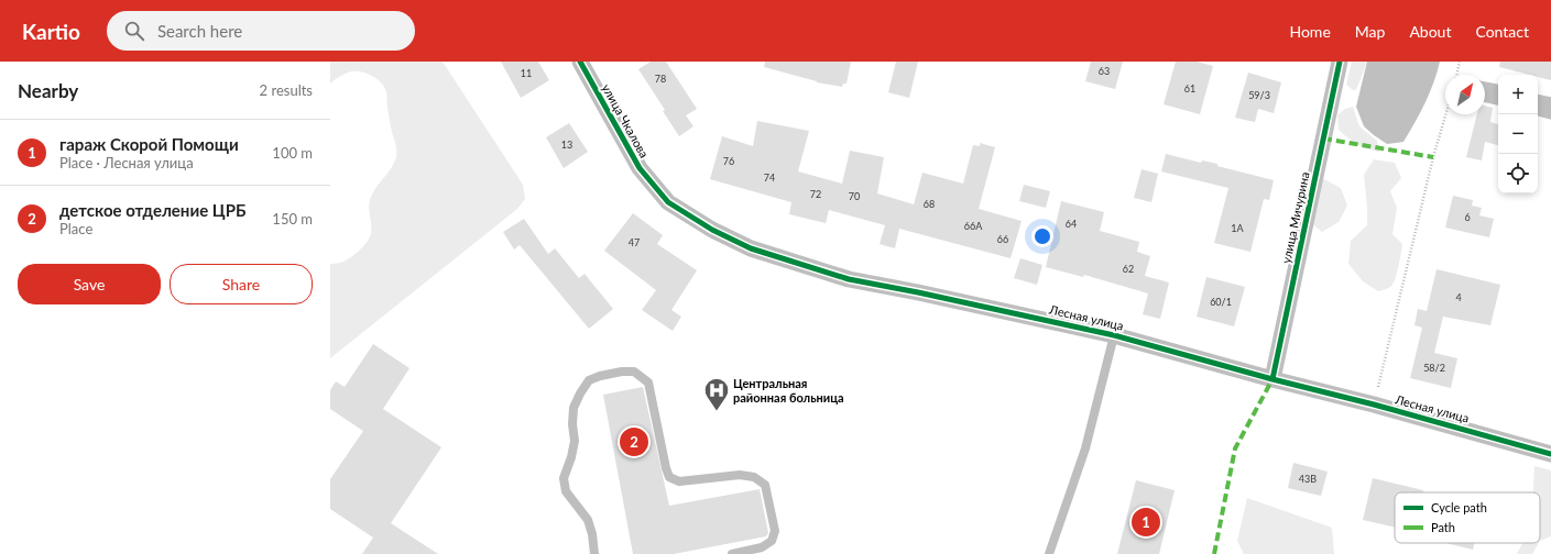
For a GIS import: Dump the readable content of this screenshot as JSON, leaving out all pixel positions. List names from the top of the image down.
{
  "streets": {
    "street": ["улица Чкалова", "улица Мичурина", "Лесная улица"]
  },
  "crossings": [
    ["улица Чкалова", "Лесная улица"],
    ["улица Мичурина", "Лесная улица"]
  ],
  "places": {
    "hospital": ["Центральная районная больница"]
  },
  "house_numbers": [
    "63",
    "11",
    "78",
    "61",
    "59/3",
    "13",
    "76",
    "74",
    "72",
    "70",
    "68",
    "6",
    "64",
    "66А",
    "1А",
    "66",
    "47",
    "62",
    "4",
    "60/1",
    "58/2",
    "43В"
  ],
  "legend": ["Cycle path", "Path"],
  "north": "top right",
  "page": {
    "header": "Kartio",
    "search": "Search here",
    "nav": [
      "Home",
      "Map",
      "About",
      "Contact"
    ],
    "heading": ["Nearby", "2 results"],
    "map_buttons": ["+", "−"],
    "list": [
      {
        "mark": "1",
        "name": "гараж Скорой Помощи",
        "note": "Place · Лесная улица",
        "value": "100 m"
      },
      {
        "mark": "2",
        "name": "детское отделение ЦРБ",
        "note": "Place",
        "value": "150 m"
      }
    ],
    "buttons": ["Save", "Share"],
    "pins": ["2", "1"]
  }
}
